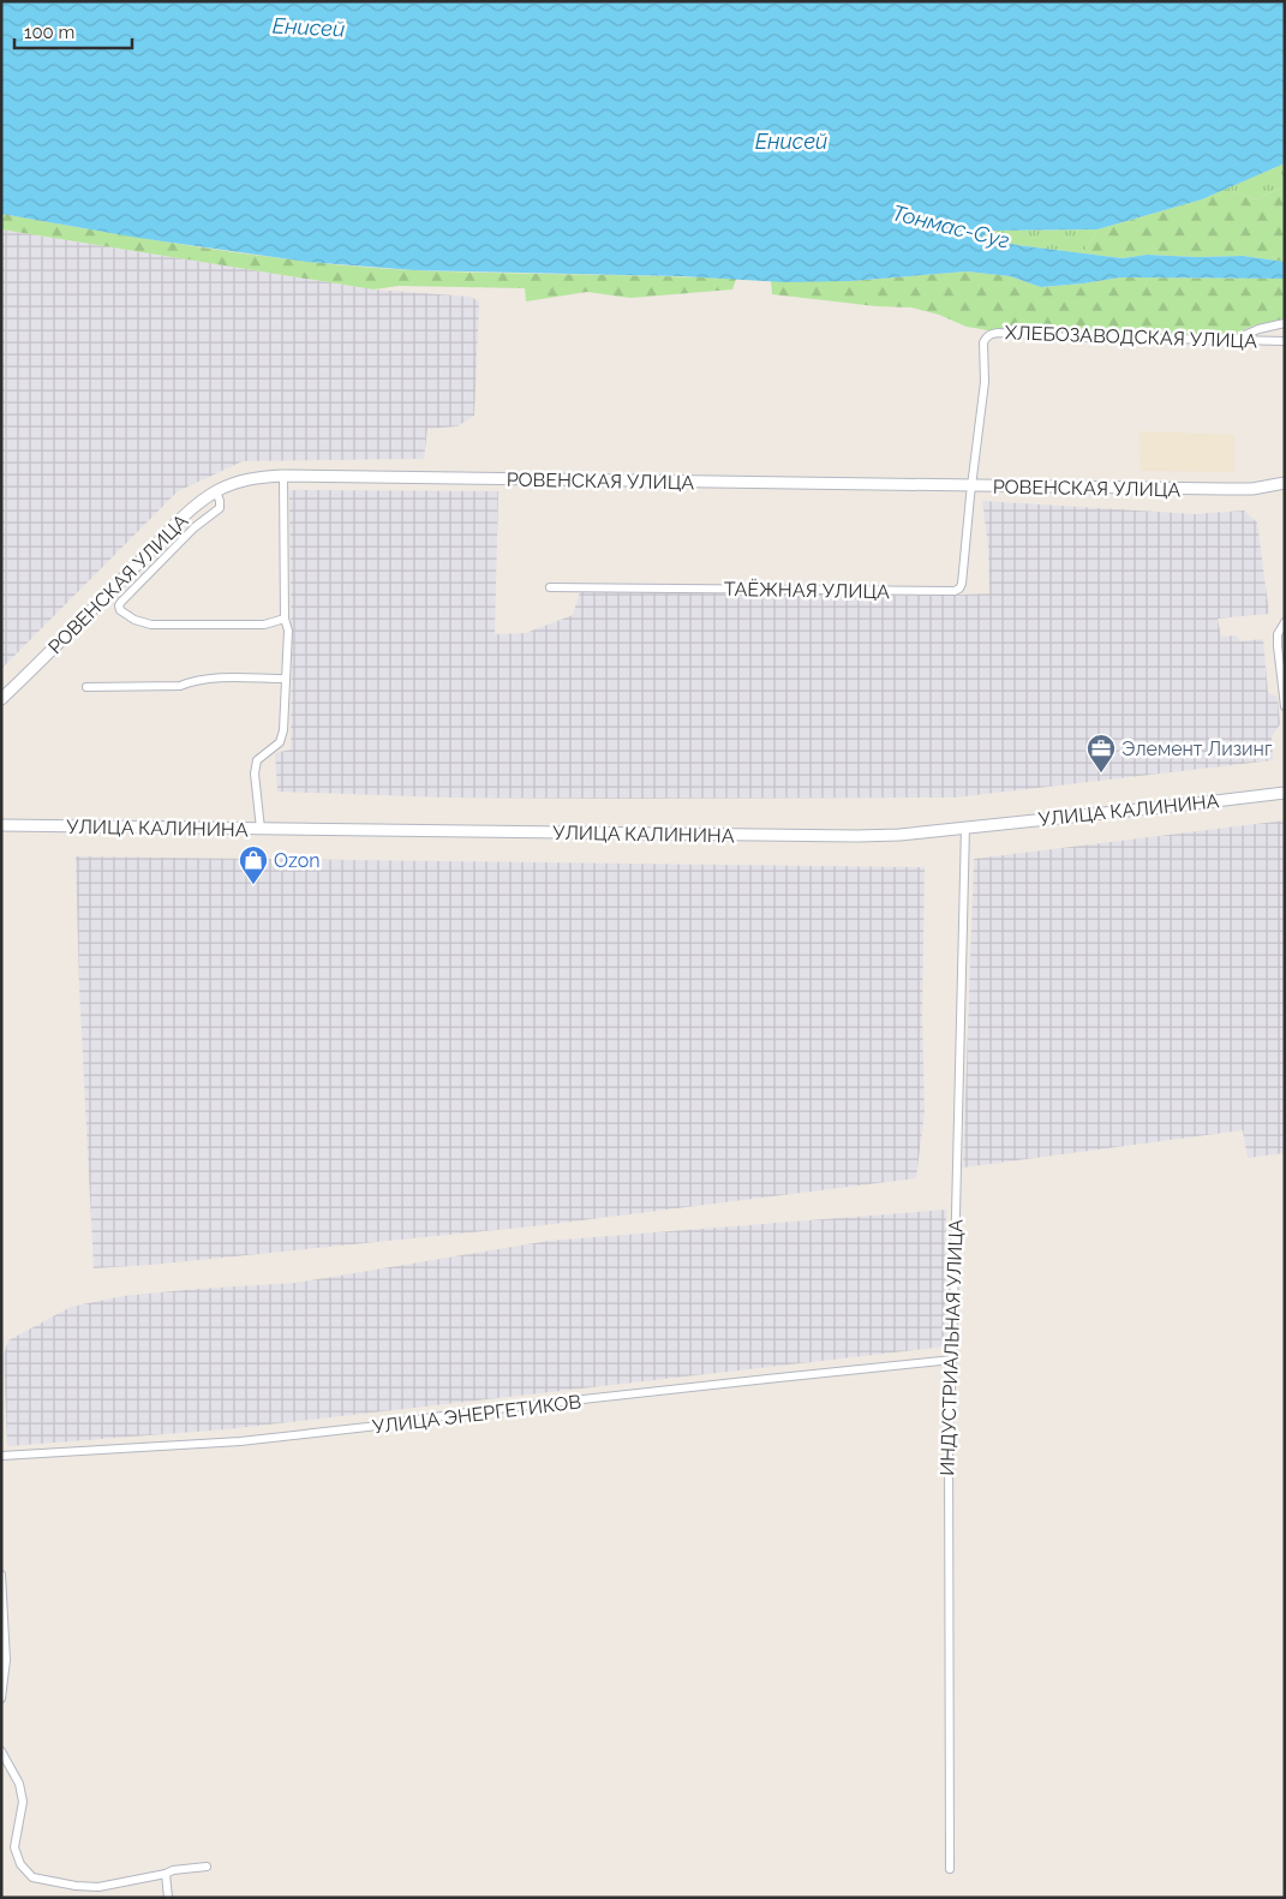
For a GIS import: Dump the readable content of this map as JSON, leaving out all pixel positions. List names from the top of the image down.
{
  "streets": {
    "main road": ["РОВЕНСКАЯ УЛИЦА", "УЛИЦА КАЛИНИНА"],
    "street": [
      "ХЛЕБОЗАВОДСКАЯ УЛИЦА",
      "ТАЁЖНАЯ УЛИЦА",
      "ИНДУСТРИАЛЬНАЯ УЛИЦА",
      "УЛИЦА ЭНЕРГЕТИКОВ"
    ]
  },
  "crossings": [
    ["ХЛЕБОЗАВОДСКАЯ УЛИЦА", "РОВЕНСКАЯ УЛИЦА"],
    ["ХЛЕБОЗАВОДСКАЯ УЛИЦА", "ТАЁЖНАЯ УЛИЦА"],
    ["РОВЕНСКАЯ УЛИЦА", "ТАЁЖНАЯ УЛИЦА"],
    ["УЛИЦА КАЛИНИНА", "ИНДУСТРИАЛЬНАЯ УЛИЦА"],
    ["ИНДУСТРИАЛЬНАЯ УЛИЦА", "УЛИЦА ЭНЕРГЕТИКОВ"]
  ],
  "water": ["Енисей", "Тонмас-Суг"],
  "places": {
    "office": ["Элемент Лизинг"],
    "shop": ["Ozon"]
  },
  "scale_bar": "100 m"
}
